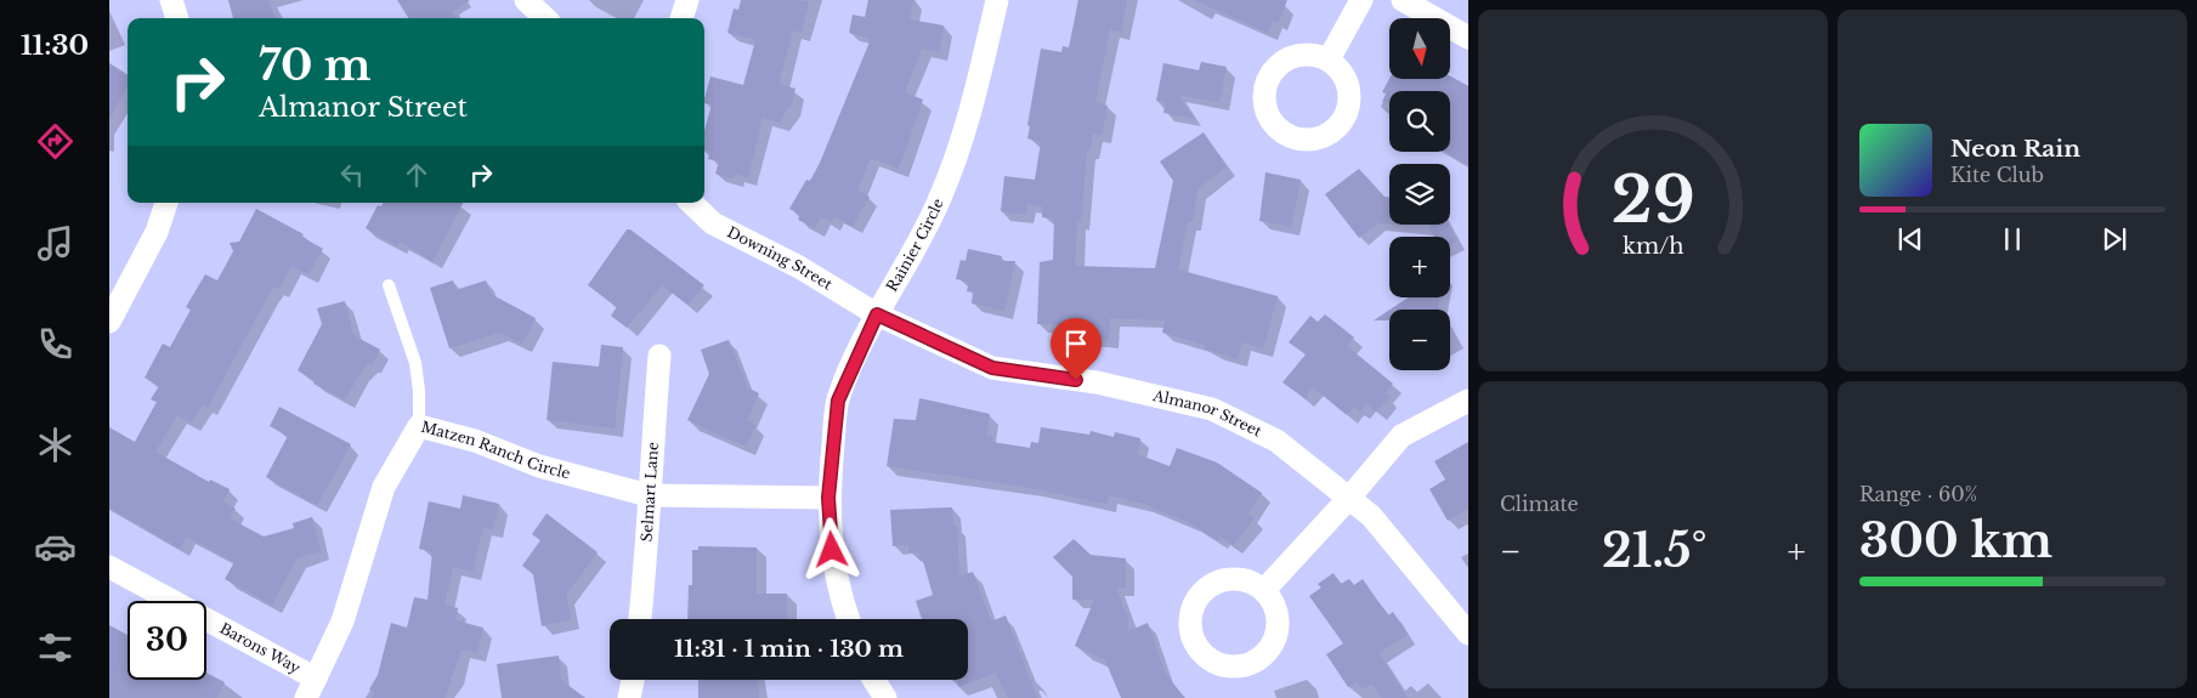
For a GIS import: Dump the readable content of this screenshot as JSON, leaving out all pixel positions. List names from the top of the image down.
{
  "streets": {
    "street": [
      "Rainier Circle",
      "Downing Street",
      "Almanor Street",
      "Matzen Ranch Circle",
      "Selmart Lane",
      "Barons Way"
    ]
  },
  "crossings": [
    ["Rainier Circle", "Downing Street"],
    ["Rainier Circle", "Almanor Street"],
    ["Rainier Circle", "Matzen Ranch Circle"],
    ["Downing Street", "Almanor Street"],
    ["Matzen Ranch Circle", "Selmart Lane"],
    ["Matzen Ranch Circle", "Barons Way"]
  ],
  "north": "bottom",
  "page": {
    "tabs": "11:30",
    "map_buttons": ["+", "−"],
    "turn": ["70 m", "Almanor Street"],
    "song": ["Neon Rain", "Kite Club"],
    "tile": [
      "Climate",
      ["Range · 60%", "300 km"]
    ],
    "heat": ["−", "21.5°", "+"],
    "limit": "30",
    "trip": "11:31 · 1 min · 130 m",
    "gauge": ["29", "km/h"]
  }
}
